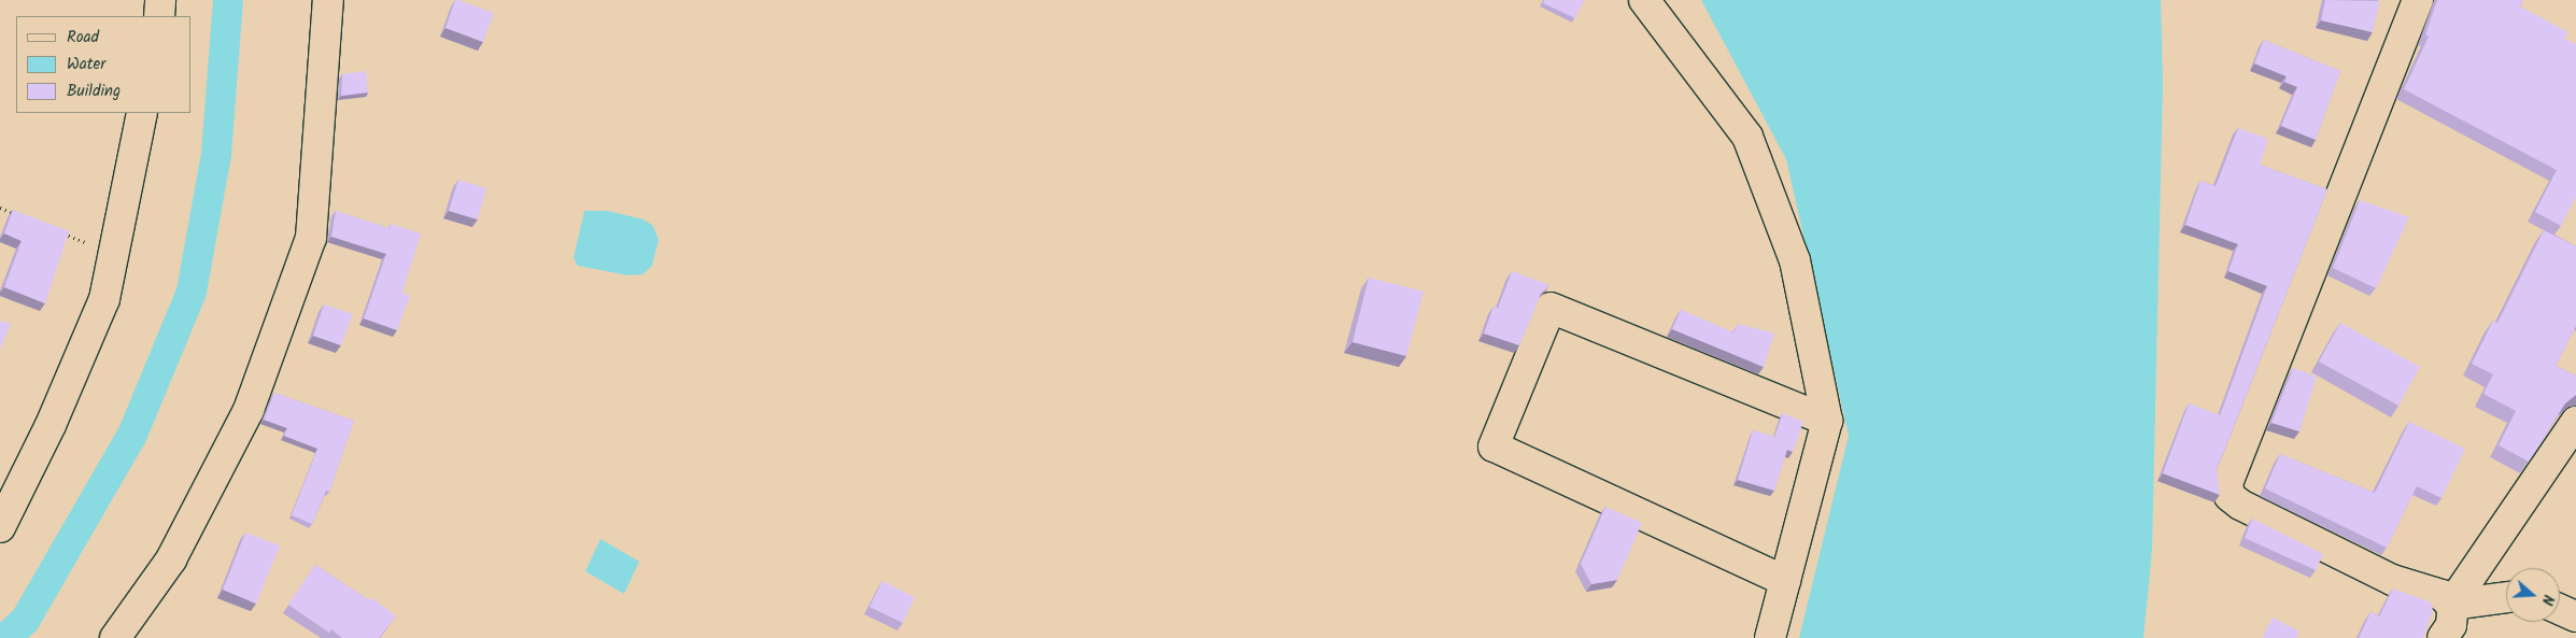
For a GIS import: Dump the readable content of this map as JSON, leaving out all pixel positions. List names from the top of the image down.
{
  "legend": ["Road", "Water", "Building"],
  "north": "right"
}
